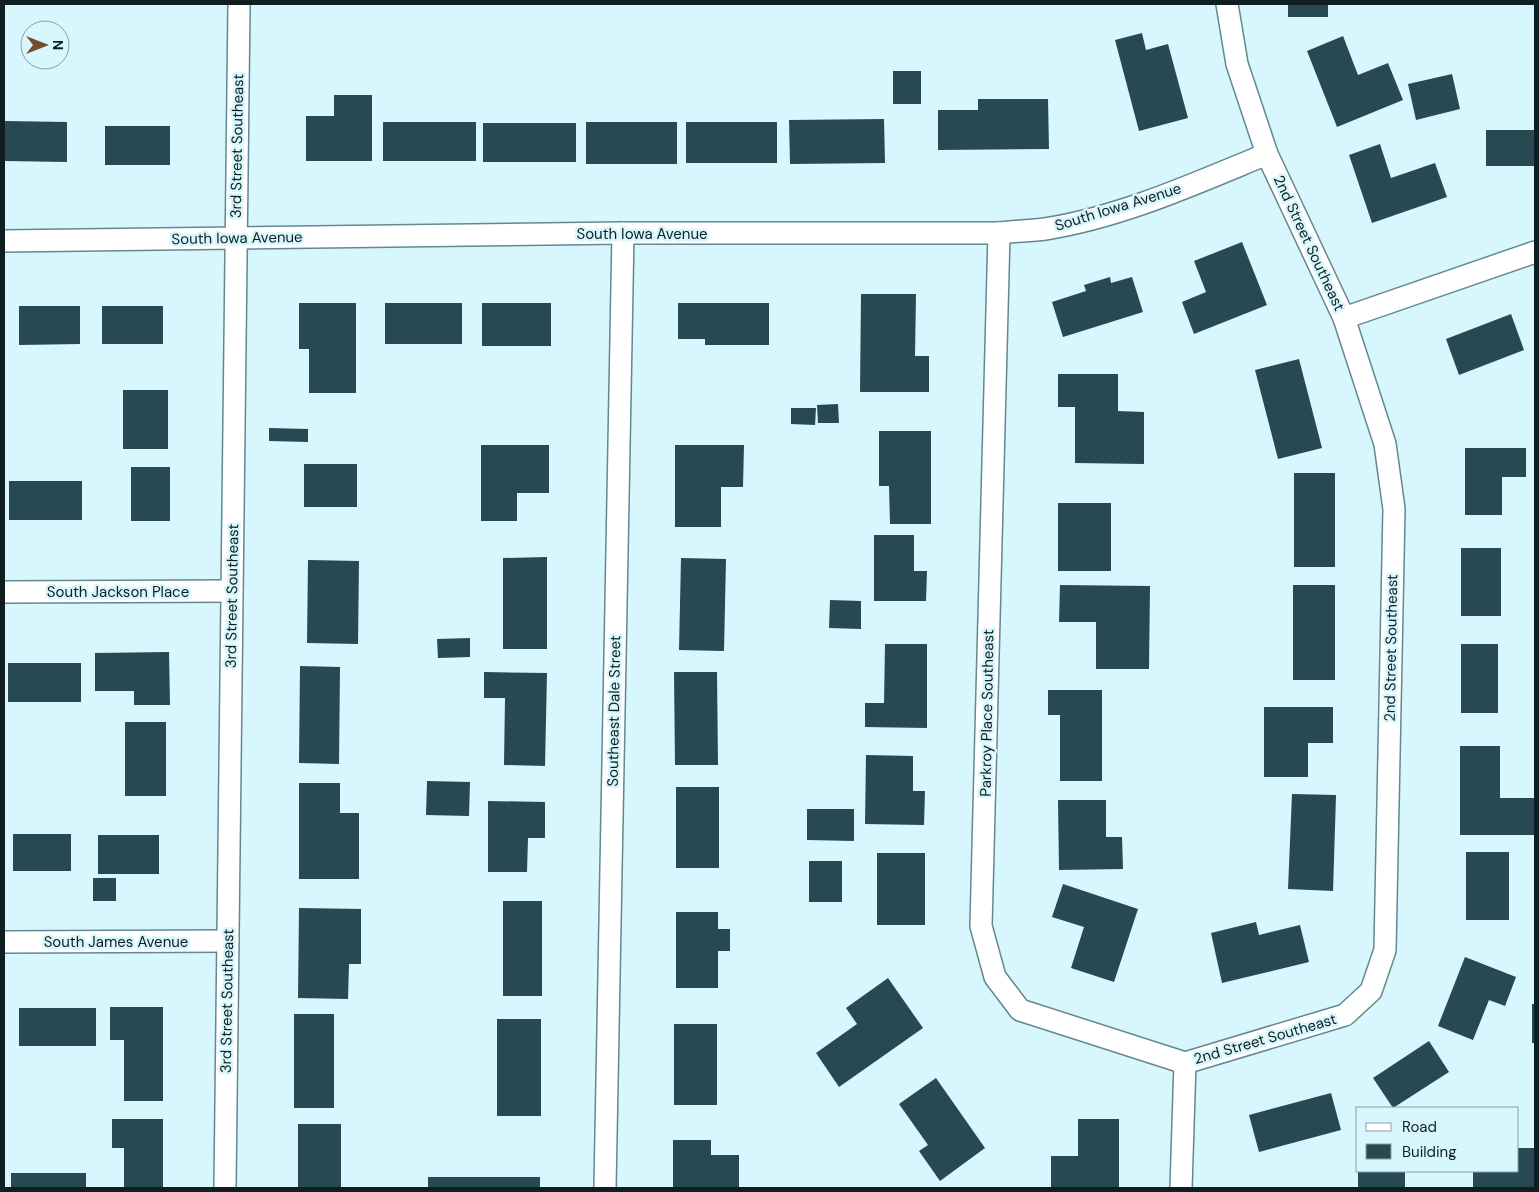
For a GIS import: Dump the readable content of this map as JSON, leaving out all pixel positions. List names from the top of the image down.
{
  "streets": {
    "street": [
      "3rd Street Southeast",
      "South Iowa Avenue",
      "2nd Street Southeast",
      "South Jackson Place",
      "Southeast Dale Street",
      "Parkroy Place Southeast",
      "South James Avenue"
    ]
  },
  "crossings": [
    ["3rd Street Southeast", "South Iowa Avenue"],
    ["3rd Street Southeast", "South Jackson Place"],
    ["3rd Street Southeast", "South James Avenue"],
    ["South Iowa Avenue", "2nd Street Southeast"],
    ["South Iowa Avenue", "Southeast Dale Street"],
    ["South Iowa Avenue", "Parkroy Place Southeast"],
    ["2nd Street Southeast", "Parkroy Place Southeast"]
  ],
  "legend": ["Road", "Building"],
  "north": "right"
}
